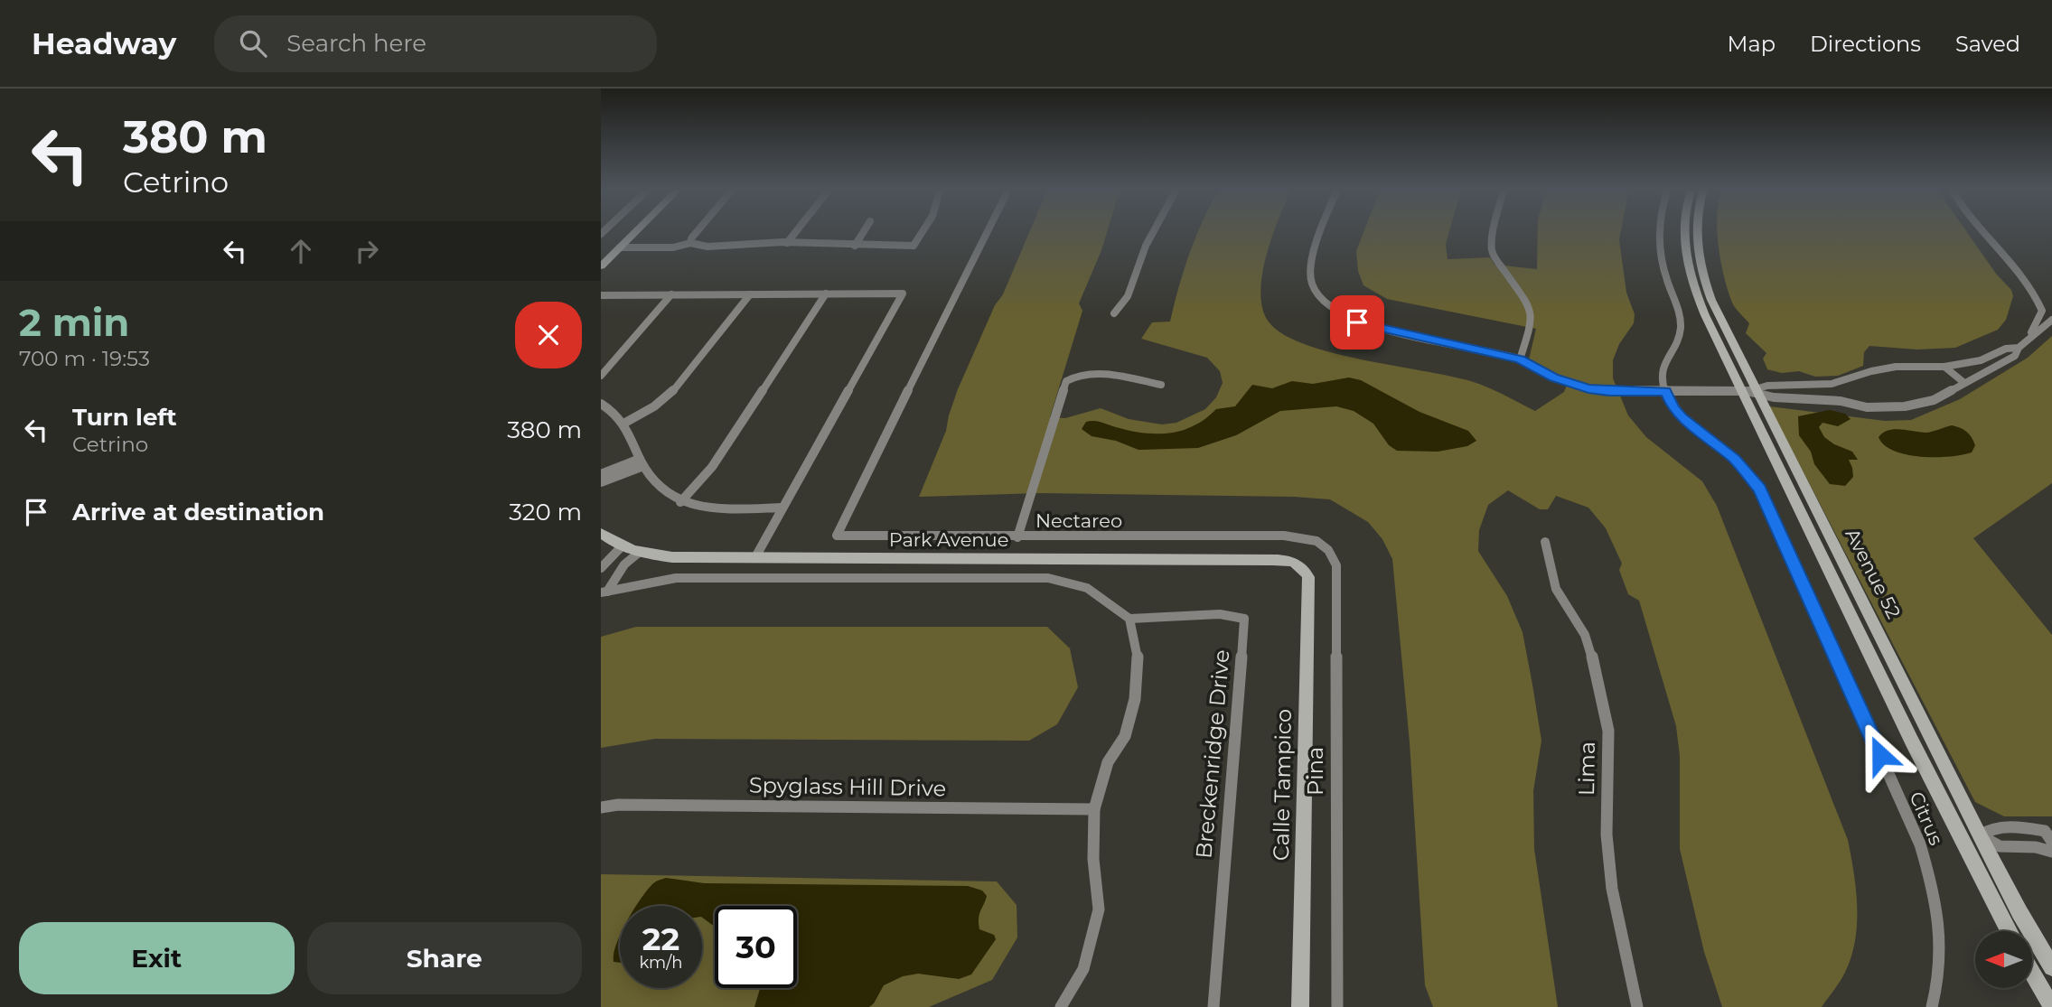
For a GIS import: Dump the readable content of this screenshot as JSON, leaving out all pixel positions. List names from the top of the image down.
{
  "streets": {
    "main road": ["Park Avenue", "Avenue 52", "Calle Tampico"],
    "street": [
      "Nectareo",
      "Breckenridge Drive",
      "Lima",
      "Pina",
      "Spyglass Hill Drive",
      "Citrus"
    ]
  },
  "crossings": [
    ["Nectareo", "Pina"],
    ["Park Avenue", "Calle Tampico"]
  ],
  "north": "left",
  "page": {
    "header": "Headway",
    "search": "Search here",
    "nav": ["Map", "Directions", "Saved"],
    "turn": ["380 m", "Cetrino"],
    "heading": ["2 min", "700 m · 19:53"],
    "list": [
      {
        "name": "Turn left",
        "note": "Cetrino",
        "value": "380 m"
      },
      {
        "name": "Arrive at destination",
        "value": "320 m"
      }
    ],
    "speed": "22 km/h",
    "limit": "30",
    "buttons": ["Exit", "Share"]
  }
}
